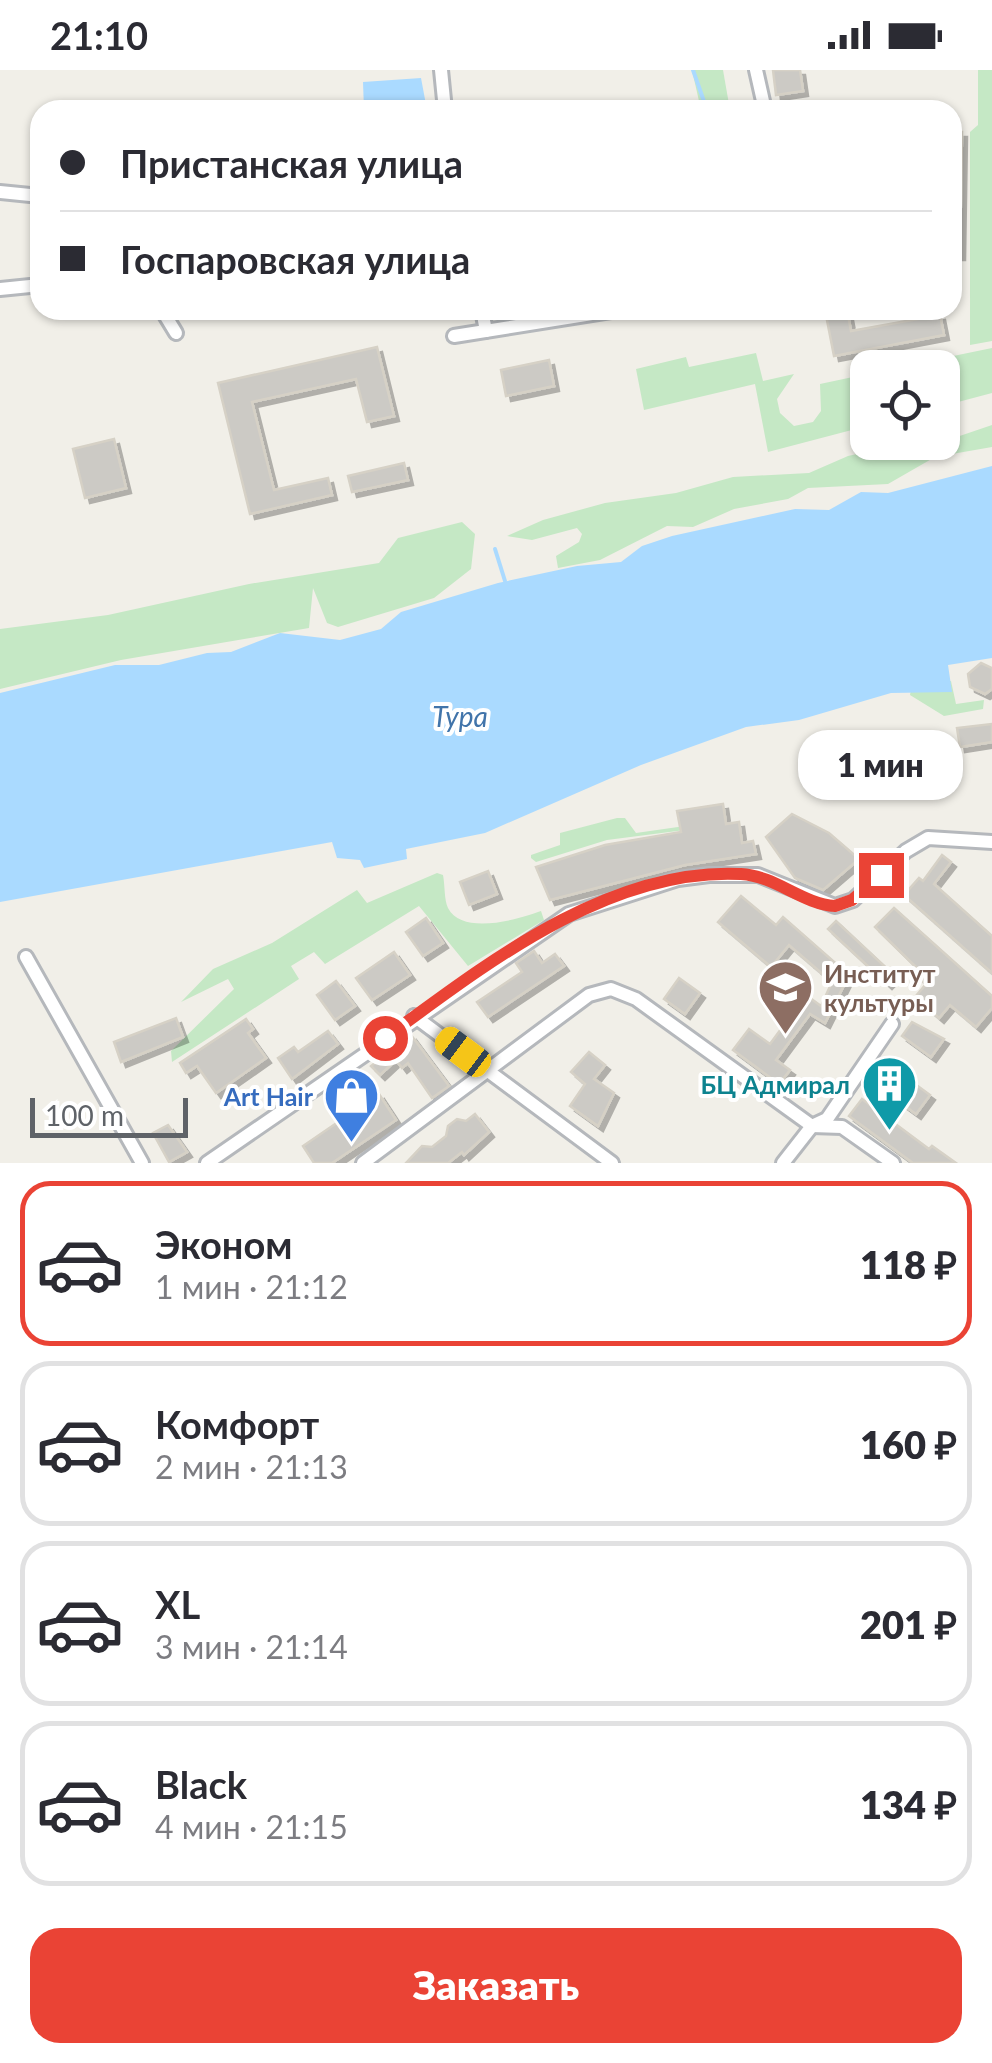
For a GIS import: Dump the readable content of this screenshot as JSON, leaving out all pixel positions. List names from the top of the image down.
{
  "water": ["Тура"],
  "places": {
    "school or university": ["Институт культуры"],
    "building": ["БЦ Адмирал"],
    "shop": ["Art Hair"]
  },
  "scale_bar": "100 m",
  "page": {
    "status": "21:10",
    "banner": ["Пристанская улица", "Госпаровская улица"],
    "bubble": "1 мин",
    "scale": "100 m",
    "list": [
      {
        "name": "Эконом",
        "note": "1 мин · 21:12",
        "value": "118 ₽"
      },
      {
        "name": "Комфорт",
        "note": "2 мин · 21:13",
        "value": "160 ₽"
      },
      {
        "name": "XL",
        "note": "3 мин · 21:14",
        "value": "201 ₽"
      },
      {
        "name": "Black",
        "note": "4 мин · 21:15",
        "value": "134 ₽"
      }
    ],
    "buttons": "Заказать"
  }
}
